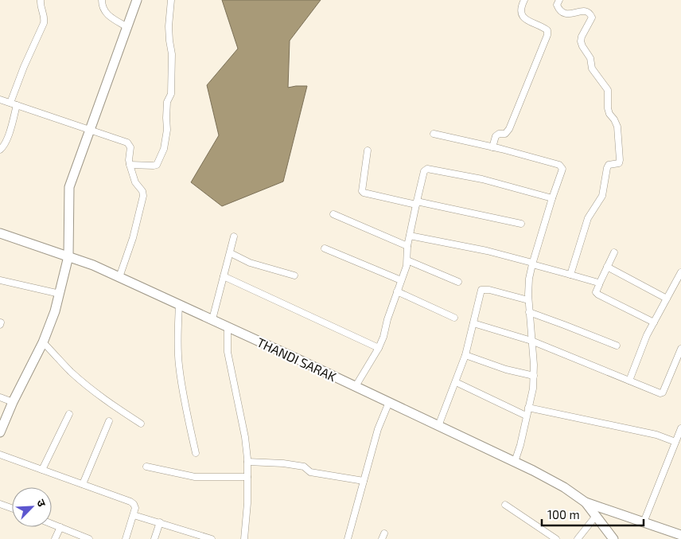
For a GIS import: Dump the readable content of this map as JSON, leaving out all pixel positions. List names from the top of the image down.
{
  "streets": {
    "main road": ["THANDI SARAK"]
  },
  "scale_bar": "100 m",
  "north": "top right"
}
